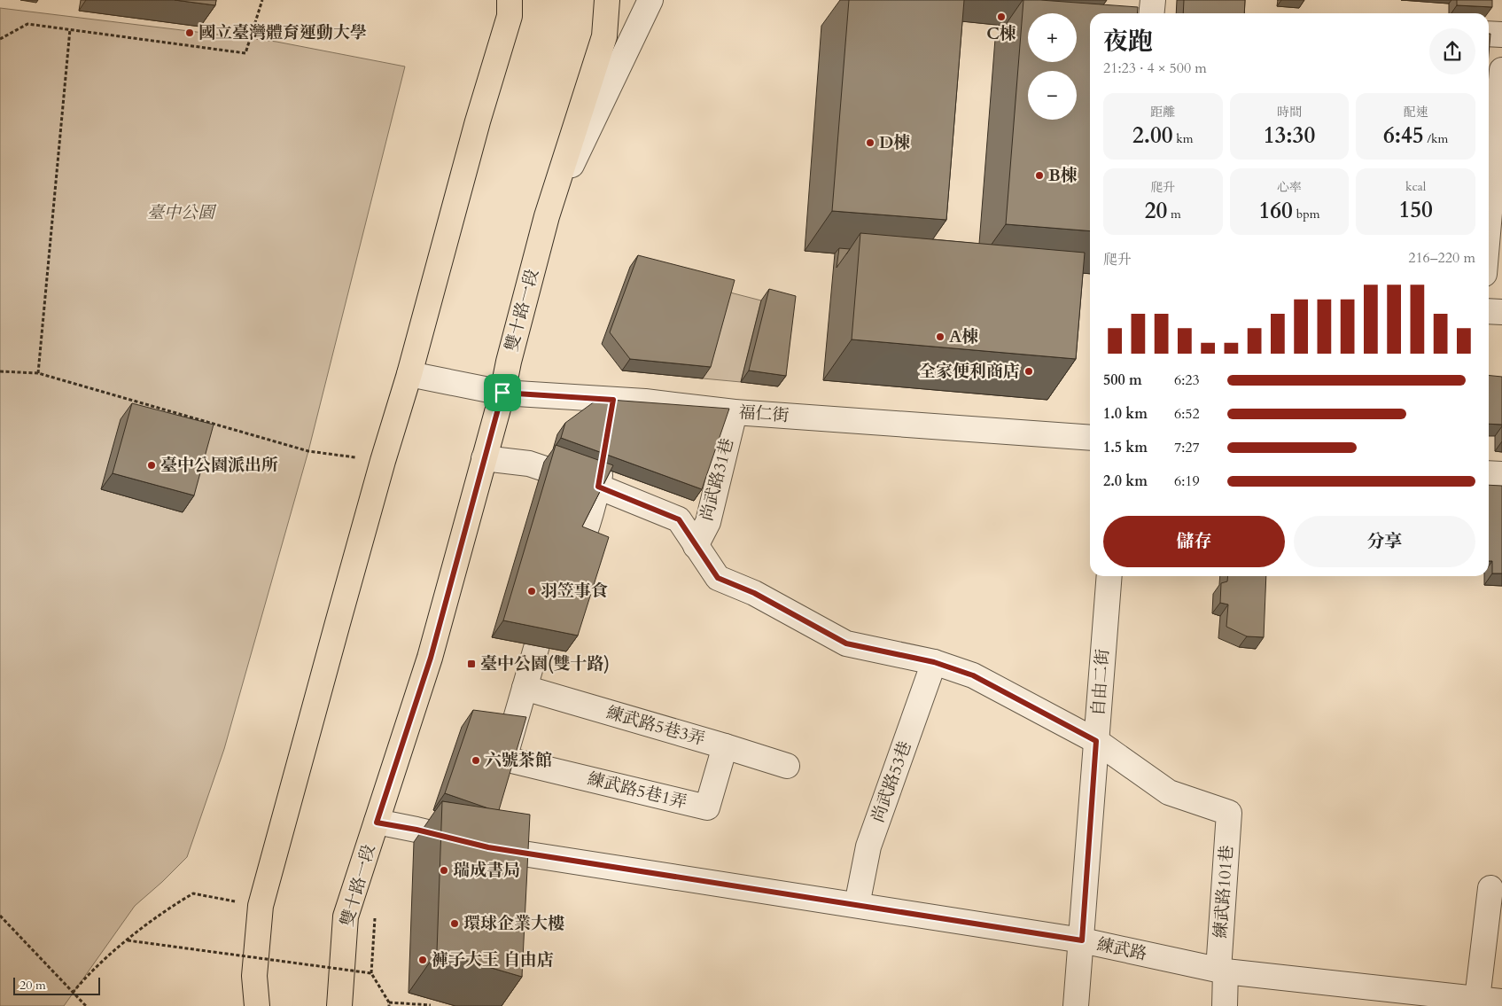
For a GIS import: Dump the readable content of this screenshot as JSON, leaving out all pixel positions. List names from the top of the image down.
{
  "streets": {
    "main road": ["雙十路一段"],
    "street": [
      "福仁街",
      "尚武路31巷",
      "自由二街",
      "練武路5巷3弄",
      "尚武路53巷",
      "練武路5巷1弄",
      "練武路101巷",
      "練武路"
    ]
  },
  "crossings": [
    ["雙十路一段", "福仁街"],
    ["雙十路一段", "練武路"],
    ["福仁街", "尚武路31巷"],
    ["自由二街", "練武路101巷"],
    ["自由二街", "練武路"],
    ["練武路5巷3弄", "練武路5巷1弄"],
    ["尚武路53巷", "練武路"],
    ["練武路101巷", "練武路"]
  ],
  "parks": ["臺中公園"],
  "places": {
    "other": [
      "C棟",
      "國立臺灣體育運動大學",
      "D棟",
      "B棟",
      "A棟",
      "全家便利商店",
      "臺中公園派出所",
      "羽笠事食",
      "六號茶館",
      "瑞成書局",
      "環球企業大樓",
      "褲子大王 自由店"
    ],
    "transit": ["臺中公園(雙十路)"]
  },
  "scale_bar": "20 m",
  "page": {
    "map_buttons": ["+", "−"],
    "heading": ["夜跑", "21:23 · 4 × 500 m"],
    "stats": [
      ["距離", "2.00 km"],
      ["時間", "13:30"],
      ["配速", "6:45 /km"],
      ["爬升", "20 m"],
      ["心率", "160 bpm"],
      ["kcal", "150"]
    ],
    "chart": ["爬升", "216–220 m"],
    "list": [
      {
        "name": "500 m",
        "note": "6:23"
      },
      {
        "name": "1.0 km",
        "note": "6:52"
      },
      {
        "name": "1.5 km",
        "note": "7:27"
      },
      {
        "name": "2.0 km",
        "note": "6:19"
      }
    ],
    "buttons": ["儲存", "分享"],
    "scale": "20 m"
  }
}
